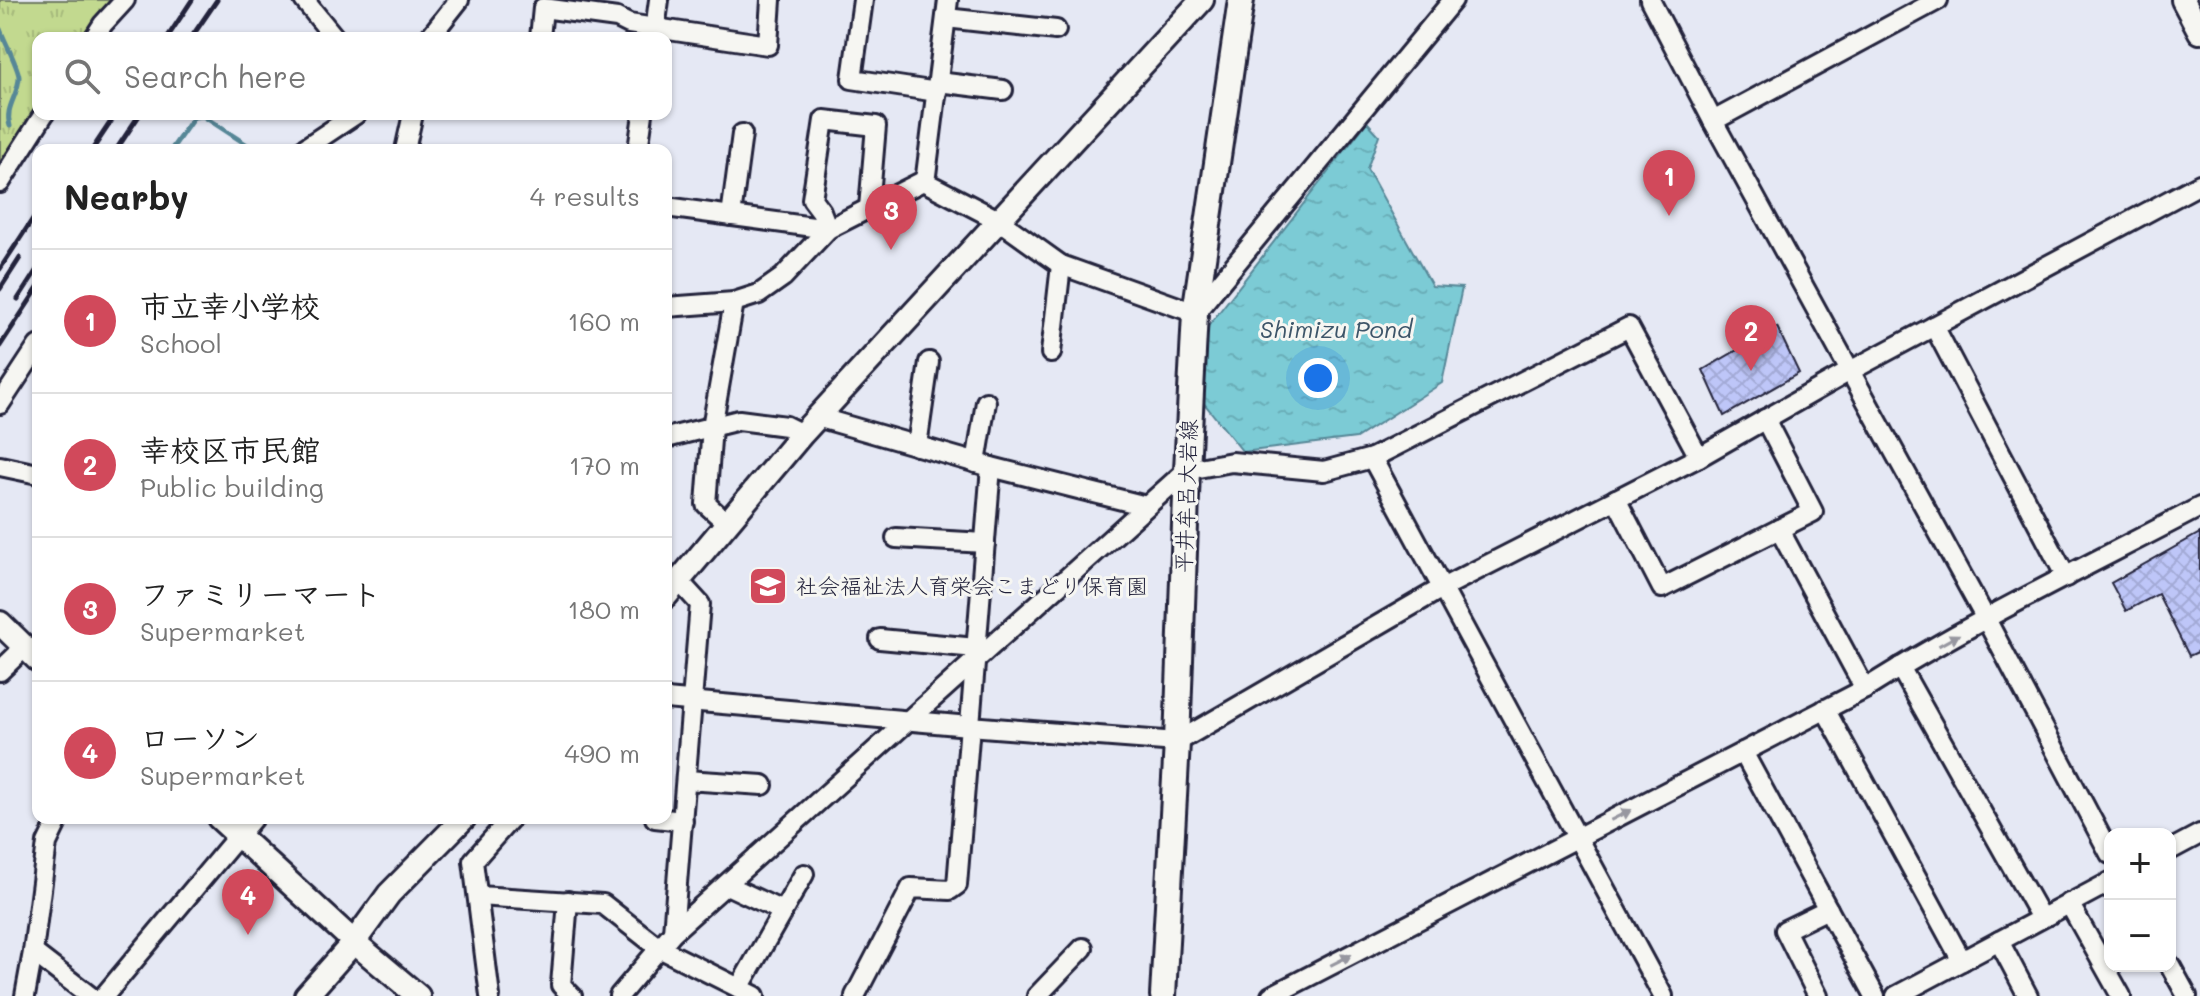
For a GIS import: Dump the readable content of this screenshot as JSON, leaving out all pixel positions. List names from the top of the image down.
{
  "streets": {
    "main road": ["平井牟呂大岩線"]
  },
  "water": ["Shimizu Pond"],
  "places": {
    "school or university": ["社会福祉法人育栄会こまどり保育園"]
  },
  "page": {
    "search": "Search here",
    "heading": ["Nearby", "4 results"],
    "pins": [
      "1",
      "3",
      "2",
      "4"
    ],
    "list": [
      {
        "mark": "1",
        "name": "市立幸小学校",
        "note": "School",
        "value": "160 m"
      },
      {
        "mark": "2",
        "name": "幸校区市民館",
        "note": "Public building",
        "value": "170 m"
      },
      {
        "mark": "3",
        "name": "ファミリーマート",
        "note": "Supermarket",
        "value": "180 m"
      },
      {
        "mark": "4",
        "name": "ローソン",
        "note": "Supermarket",
        "value": "490 m"
      }
    ],
    "map_buttons": ["+", "−"]
  }
}
